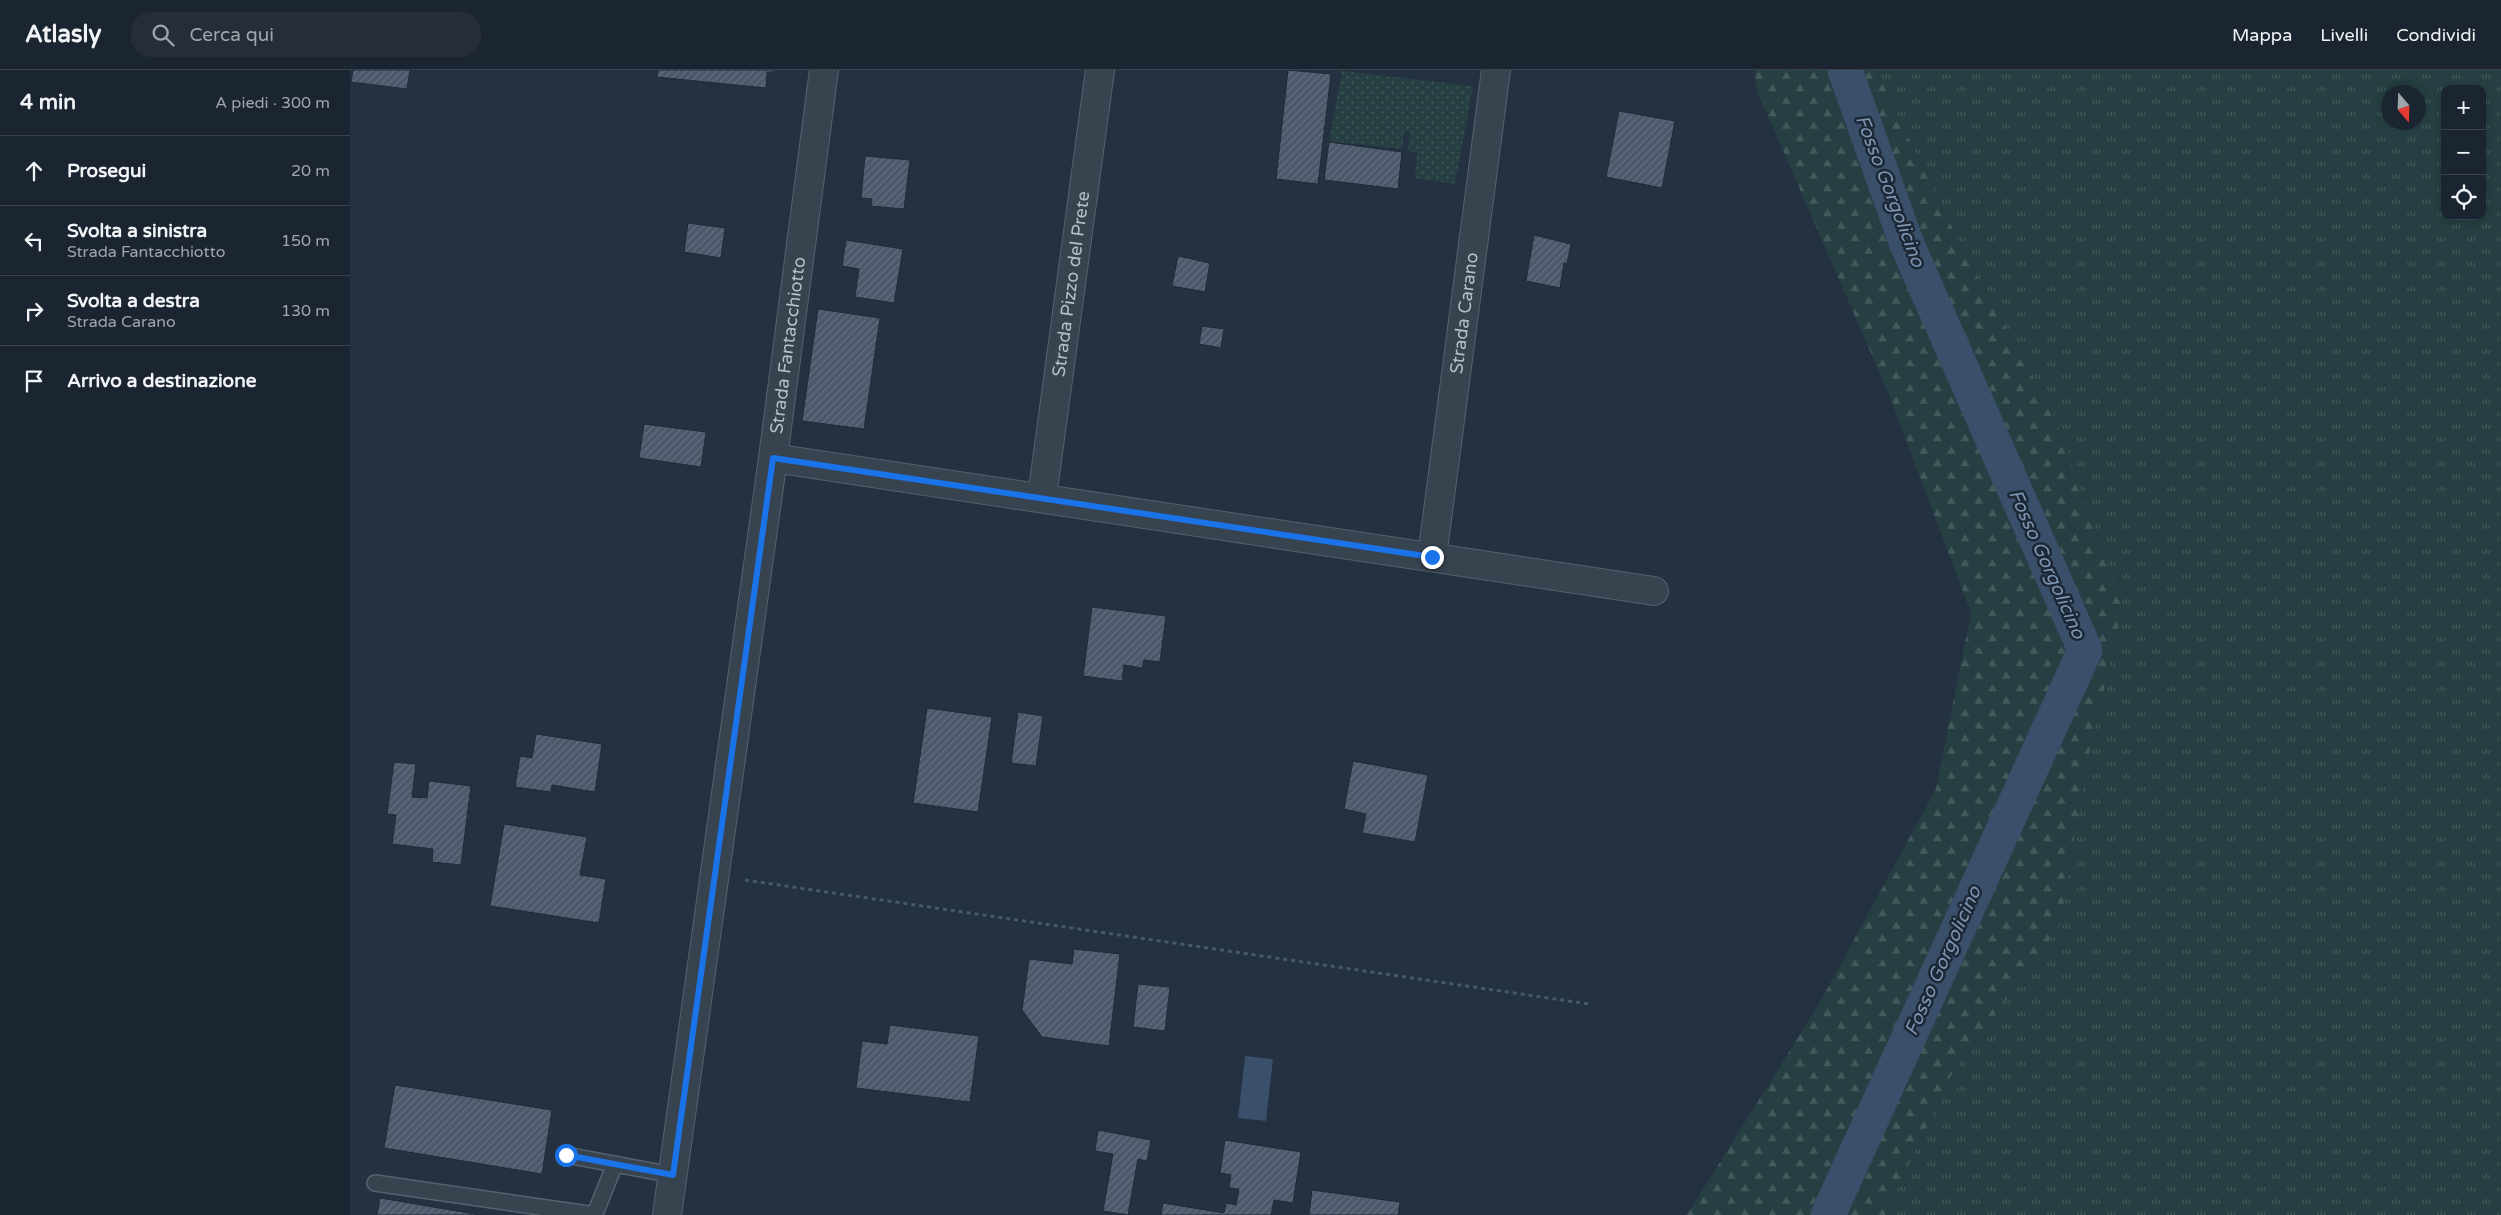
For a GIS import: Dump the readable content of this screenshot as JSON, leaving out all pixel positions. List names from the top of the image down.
{
  "streets": {
    "street": ["Strada Pizzo del Prete", "Strada Carano", "Strada Fantacchiotto"]
  },
  "water": ["Fosso Gorgolicino"],
  "north": "bottom",
  "page": {
    "header": "Atlasly",
    "search": "Cerca qui",
    "nav": ["Mappa", "Livelli", "Condividi"],
    "heading": ["4 min", "A piedi · 300 m"],
    "map_buttons": ["+", "−"],
    "list": [
      ["Prosegui", "20 m"],
      ["Svolta a sinistra", "Strada Fantacchiotto", "150 m"],
      ["Svolta a destra", "Strada Carano", "130 m"],
      "Arrivo a destinazione"
    ]
  }
}
